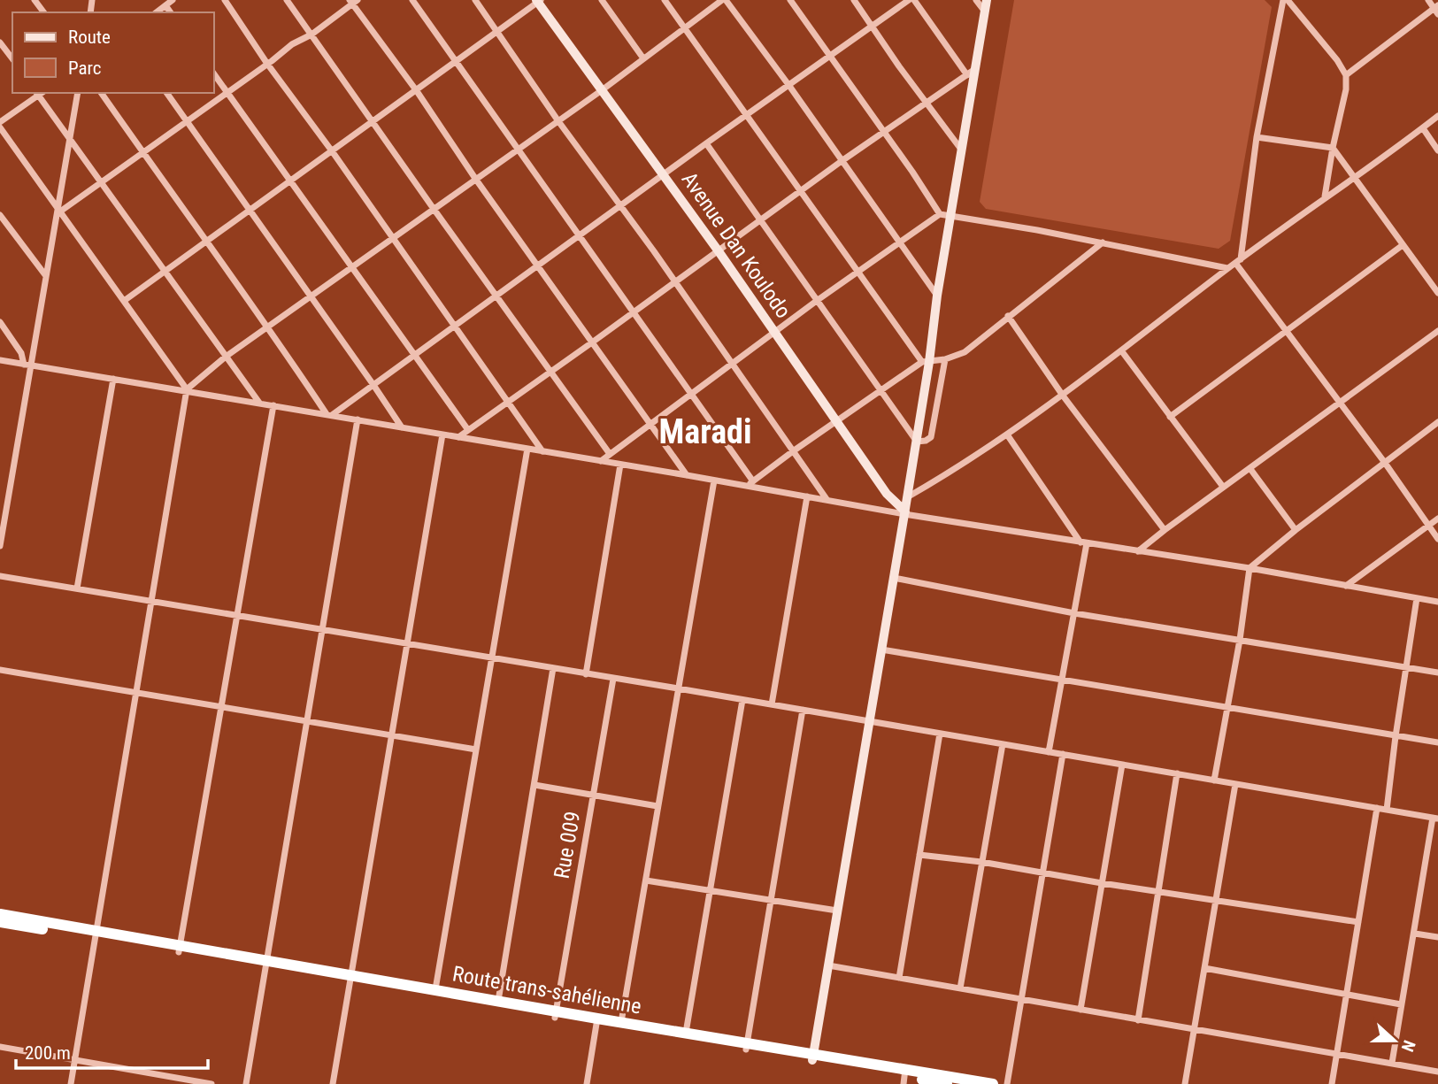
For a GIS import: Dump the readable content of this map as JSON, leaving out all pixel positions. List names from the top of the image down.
{
  "streets": {
    "highway": ["Route trans-sahélienne"],
    "street": ["Avenue Dan Koulodo", "Rue 009"]
  },
  "crossings": [
    ["Rue 009", "Route trans-sahélienne"]
  ],
  "districts": ["Maradi"],
  "legend": ["Route", "Parc"],
  "scale_bar": "200 m",
  "north": "right"
}
